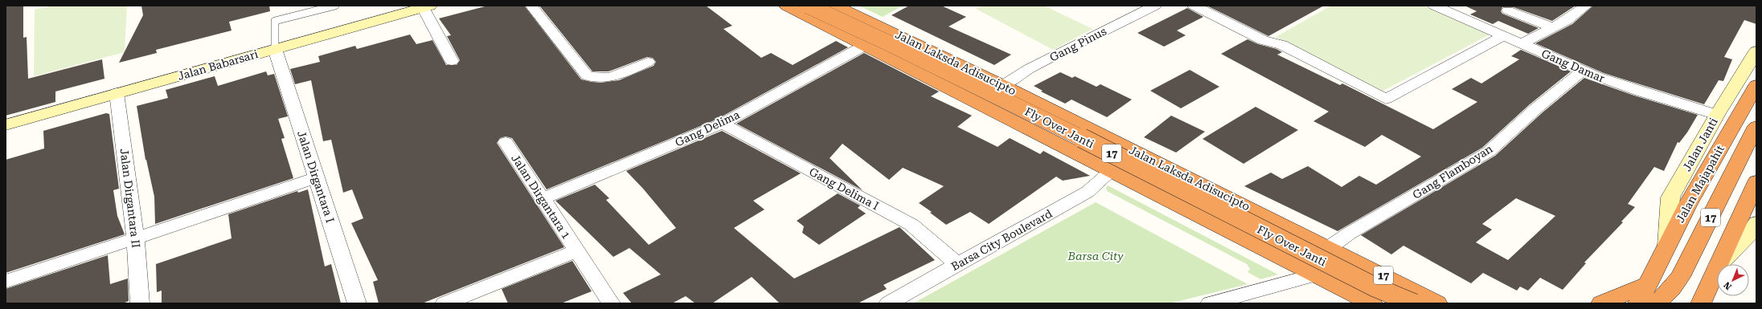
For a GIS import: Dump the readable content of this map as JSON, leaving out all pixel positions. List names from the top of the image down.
{
  "streets": {
    "highway": [
      "Jalan Laksda Adisucipto",
      "Fly Over Janti",
      "17",
      "Jalan Majapahit"
    ],
    "street": [
      "Gang Pinus",
      "Jalan Babarsari",
      "Gang Damar",
      "Gang Delima",
      "Jalan Janti",
      "Gang Flamboyan",
      "Jalan Dirgantara I",
      "Gang Delima I",
      "Jalan Dirgantara 1",
      "Jalan Dirgantara II",
      "Barsa City Boulevard"
    ]
  },
  "crossings": [
    ["Gang Pinus", "Jalan Laksda Adisucipto"],
    ["Jalan Laksda Adisucipto", "Gang Flamboyan"],
    ["Jalan Babarsari", "Jalan Dirgantara I"],
    ["Jalan Babarsari", "Jalan Dirgantara II"],
    ["Gang Damar", "Jalan Janti"],
    ["Gang Damar", "Gang Flamboyan"],
    ["Gang Delima", "17"],
    ["Gang Delima", "Gang Delima I"],
    ["Gang Delima", "Jalan Dirgantara 1"],
    ["Jalan Janti", "Jalan Majapahit"],
    ["17", "Jalan Majapahit"],
    ["17", "Barsa City Boulevard"],
    ["Gang Delima I", "Barsa City Boulevard"]
  ],
  "parks": ["Barsa City"],
  "north": "bottom left"
}
